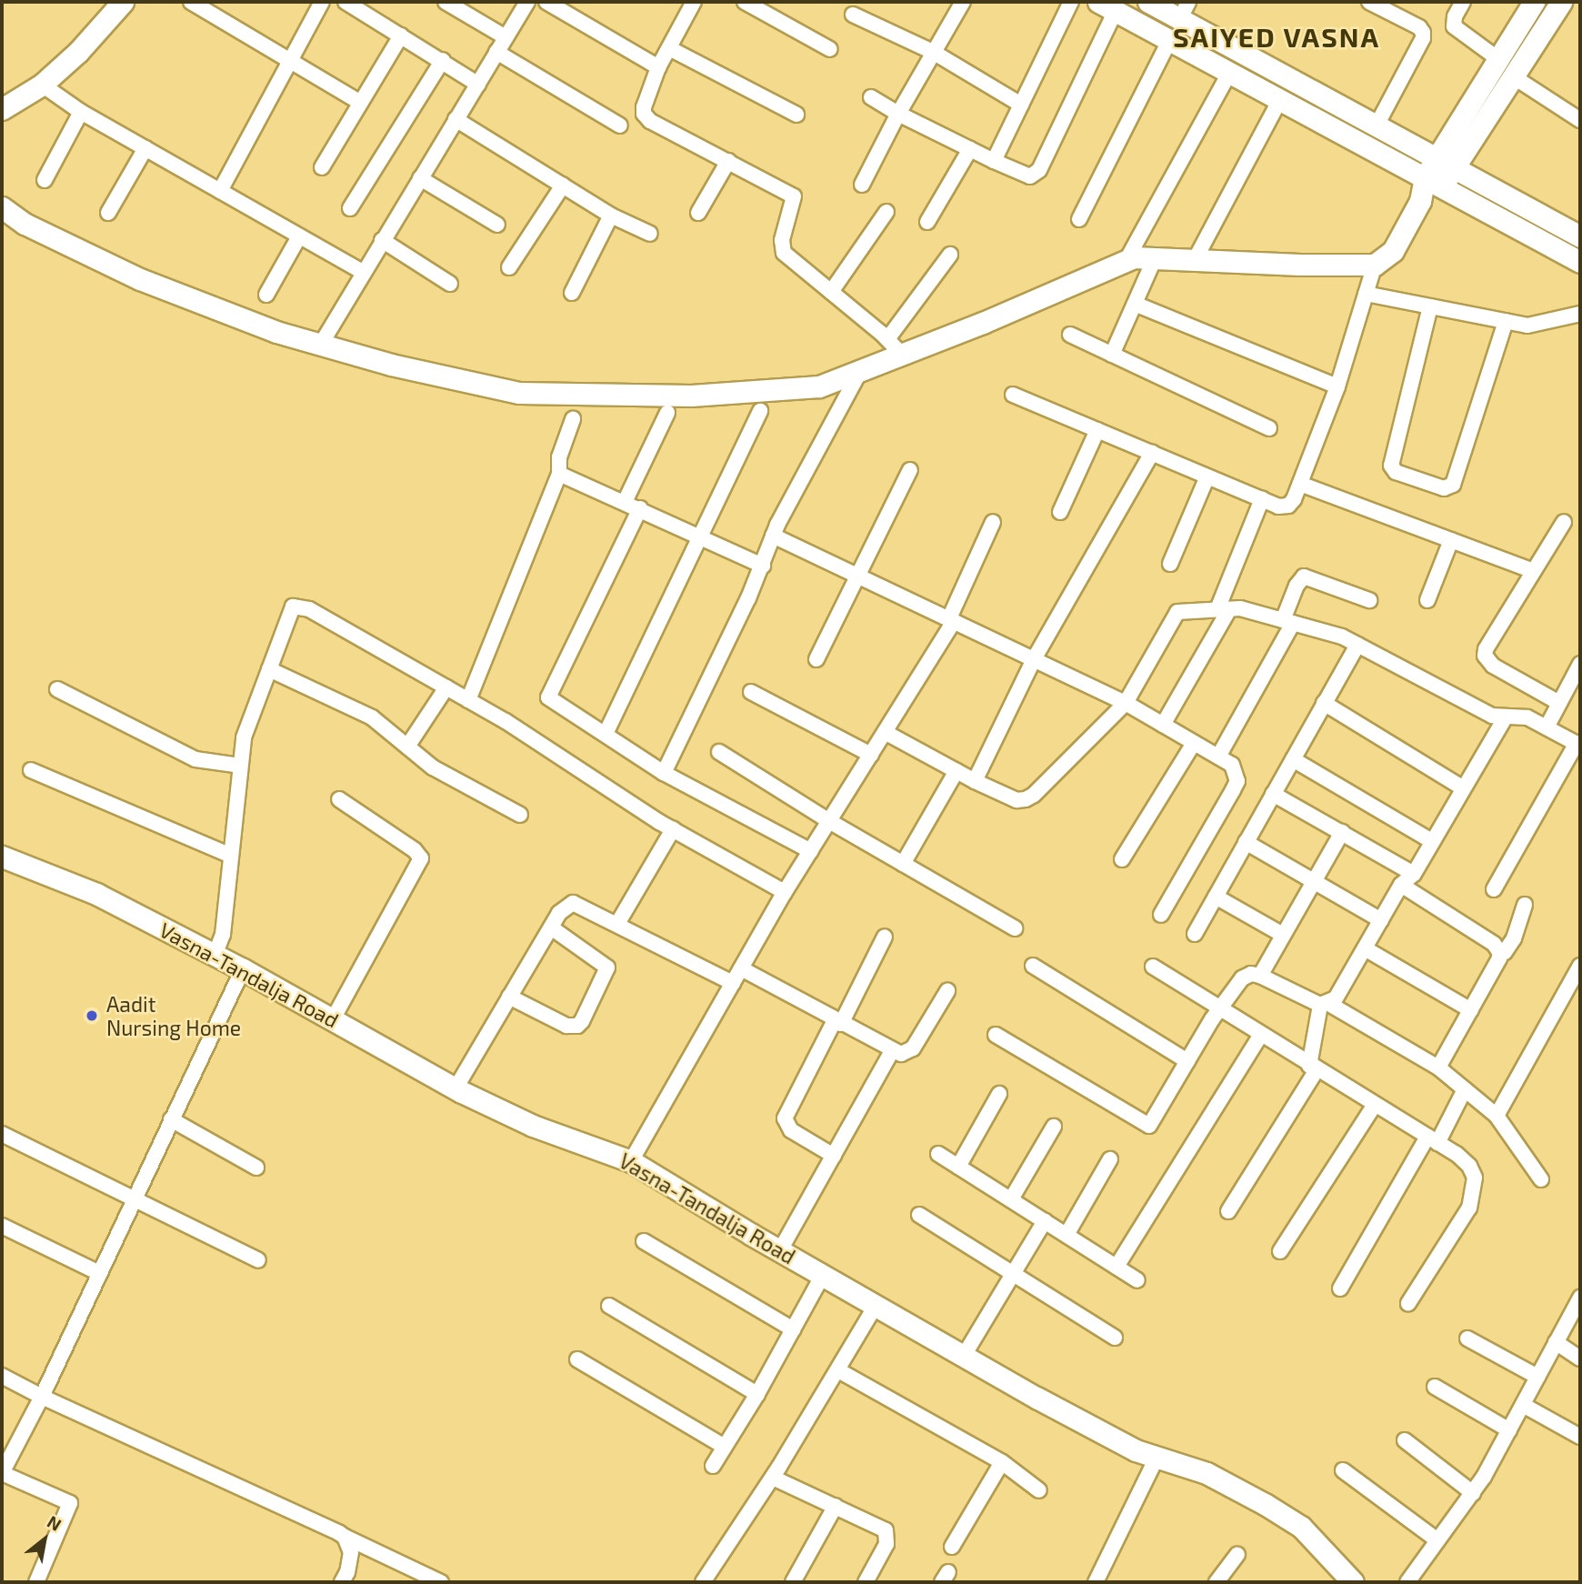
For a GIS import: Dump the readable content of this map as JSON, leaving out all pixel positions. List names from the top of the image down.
{
  "streets": {
    "street": ["Vasna-Tandalja Road"]
  },
  "districts": ["SAIYED VASNA"],
  "places": ["Aadit Nursing Home"],
  "north": "top right"
}
